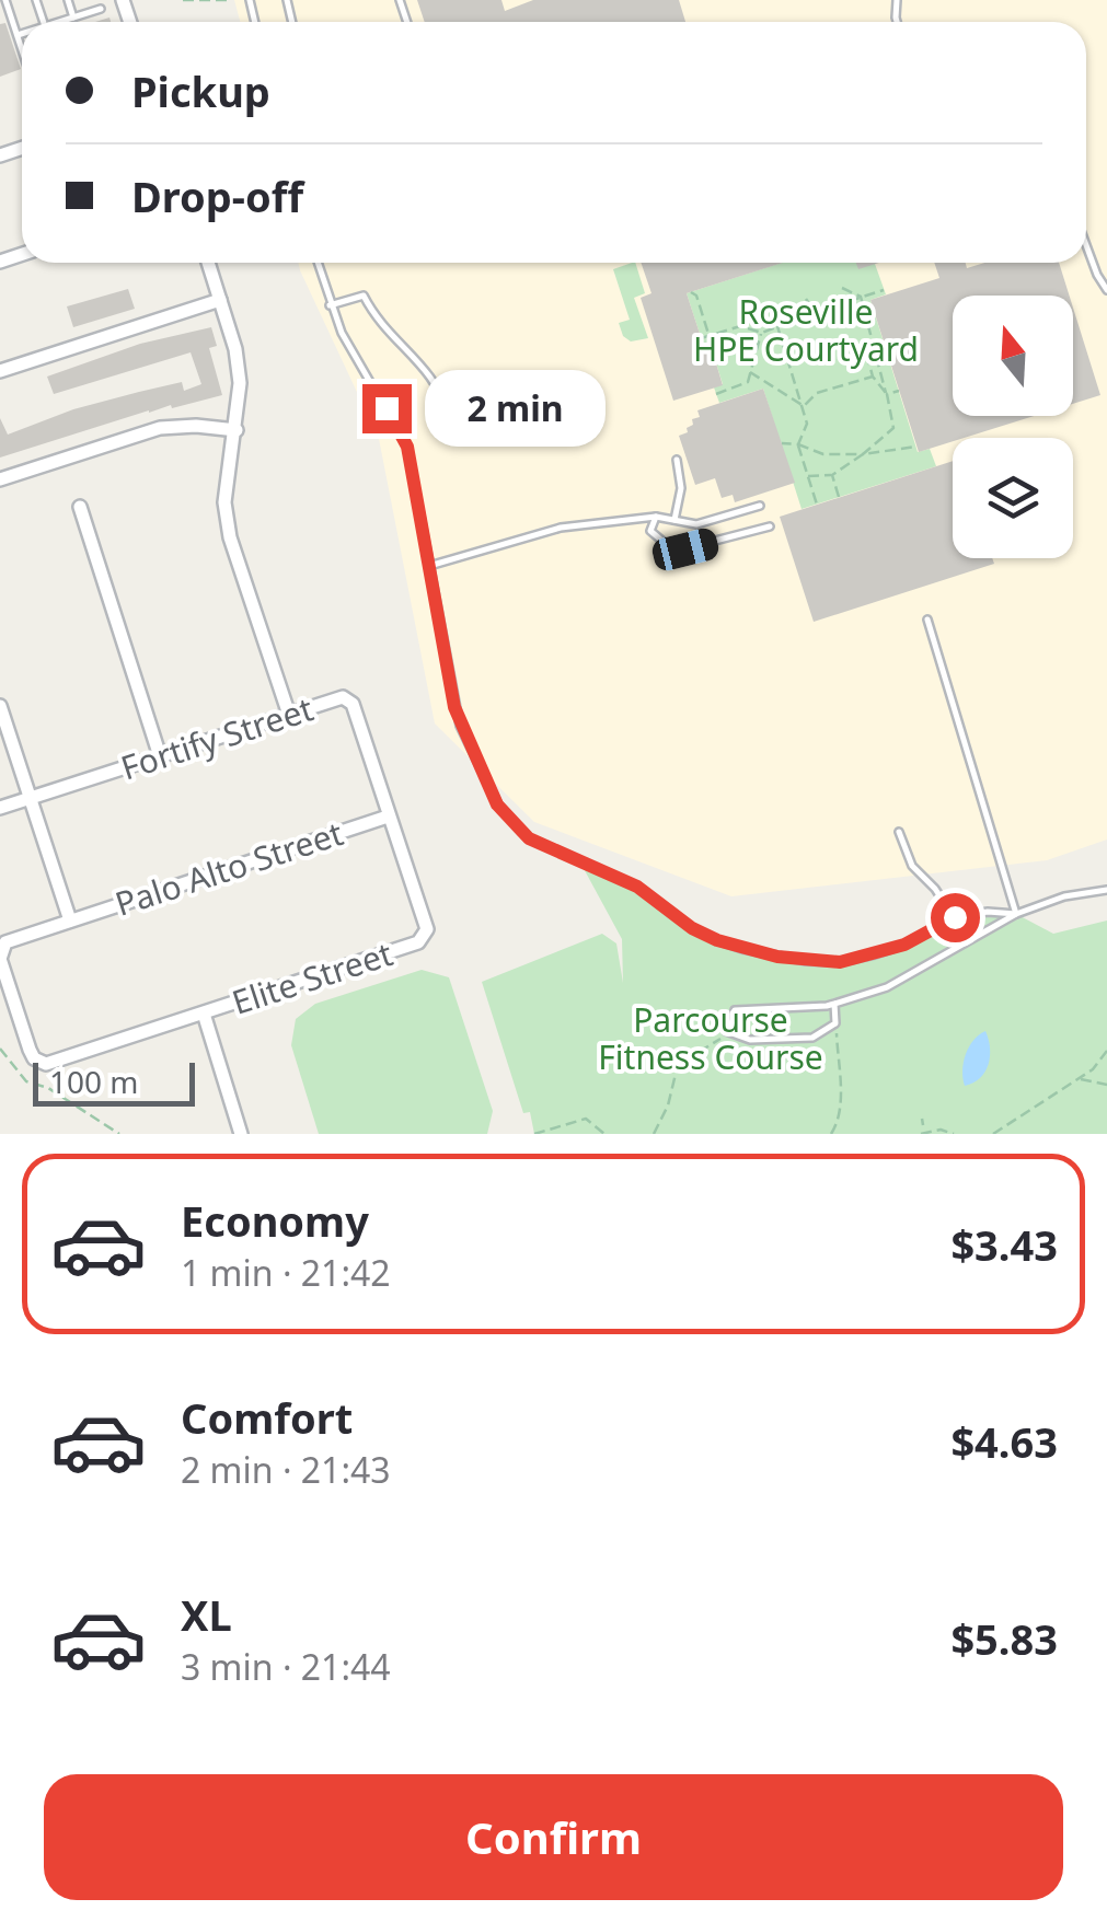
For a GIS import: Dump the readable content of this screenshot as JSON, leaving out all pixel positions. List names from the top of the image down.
{
  "streets": {
    "street": ["Fortify Street", "Palo Alto Street", "Elite Street"]
  },
  "crossings": [
    ["Fortify Street", "Palo Alto Street"],
    ["Fortify Street", "Elite Street"],
    ["Palo Alto Street", "Elite Street"]
  ],
  "parks": ["Roseville HPE Courtyard", "Parcourse Fitness Course"],
  "scale_bar": "100 m",
  "north": "top",
  "page": {
    "banner": ["Pickup", "Drop-off"],
    "bubble": "2 min",
    "scale": "100 m",
    "list": [
      {
        "name": "Economy",
        "note": "1 min · 21:42",
        "value": "$3.43"
      },
      {
        "name": "Comfort",
        "note": "2 min · 21:43",
        "value": "$4.63"
      },
      {
        "name": "XL",
        "note": "3 min · 21:44",
        "value": "$5.83"
      }
    ],
    "buttons": "Confirm"
  }
}
